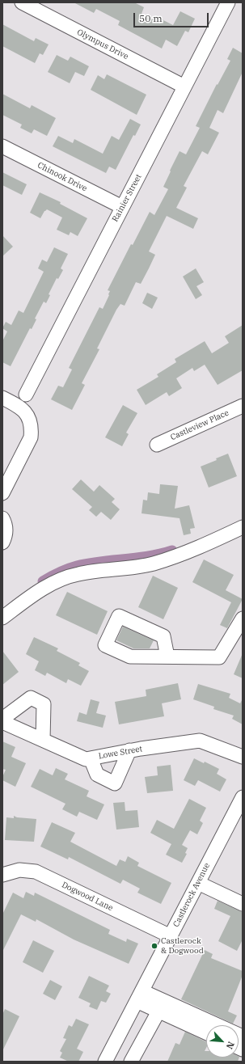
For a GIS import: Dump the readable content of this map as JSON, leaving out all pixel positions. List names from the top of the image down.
{
  "streets": {
    "street": [
      "Olympus Drive",
      "Chinook Drive",
      "Rainier Street",
      "Castleview Place",
      "Lowe Street",
      "Castlerock Avenue",
      "Dogwood Lane"
    ]
  },
  "crossings": [
    ["Olympus Drive", "Rainier Street"],
    ["Chinook Drive", "Rainier Street"],
    ["Castlerock Avenue", "Dogwood Lane"]
  ],
  "places": ["Castlerock & Dogwood"],
  "scale_bar": "50 m",
  "north": "bottom right"
}
